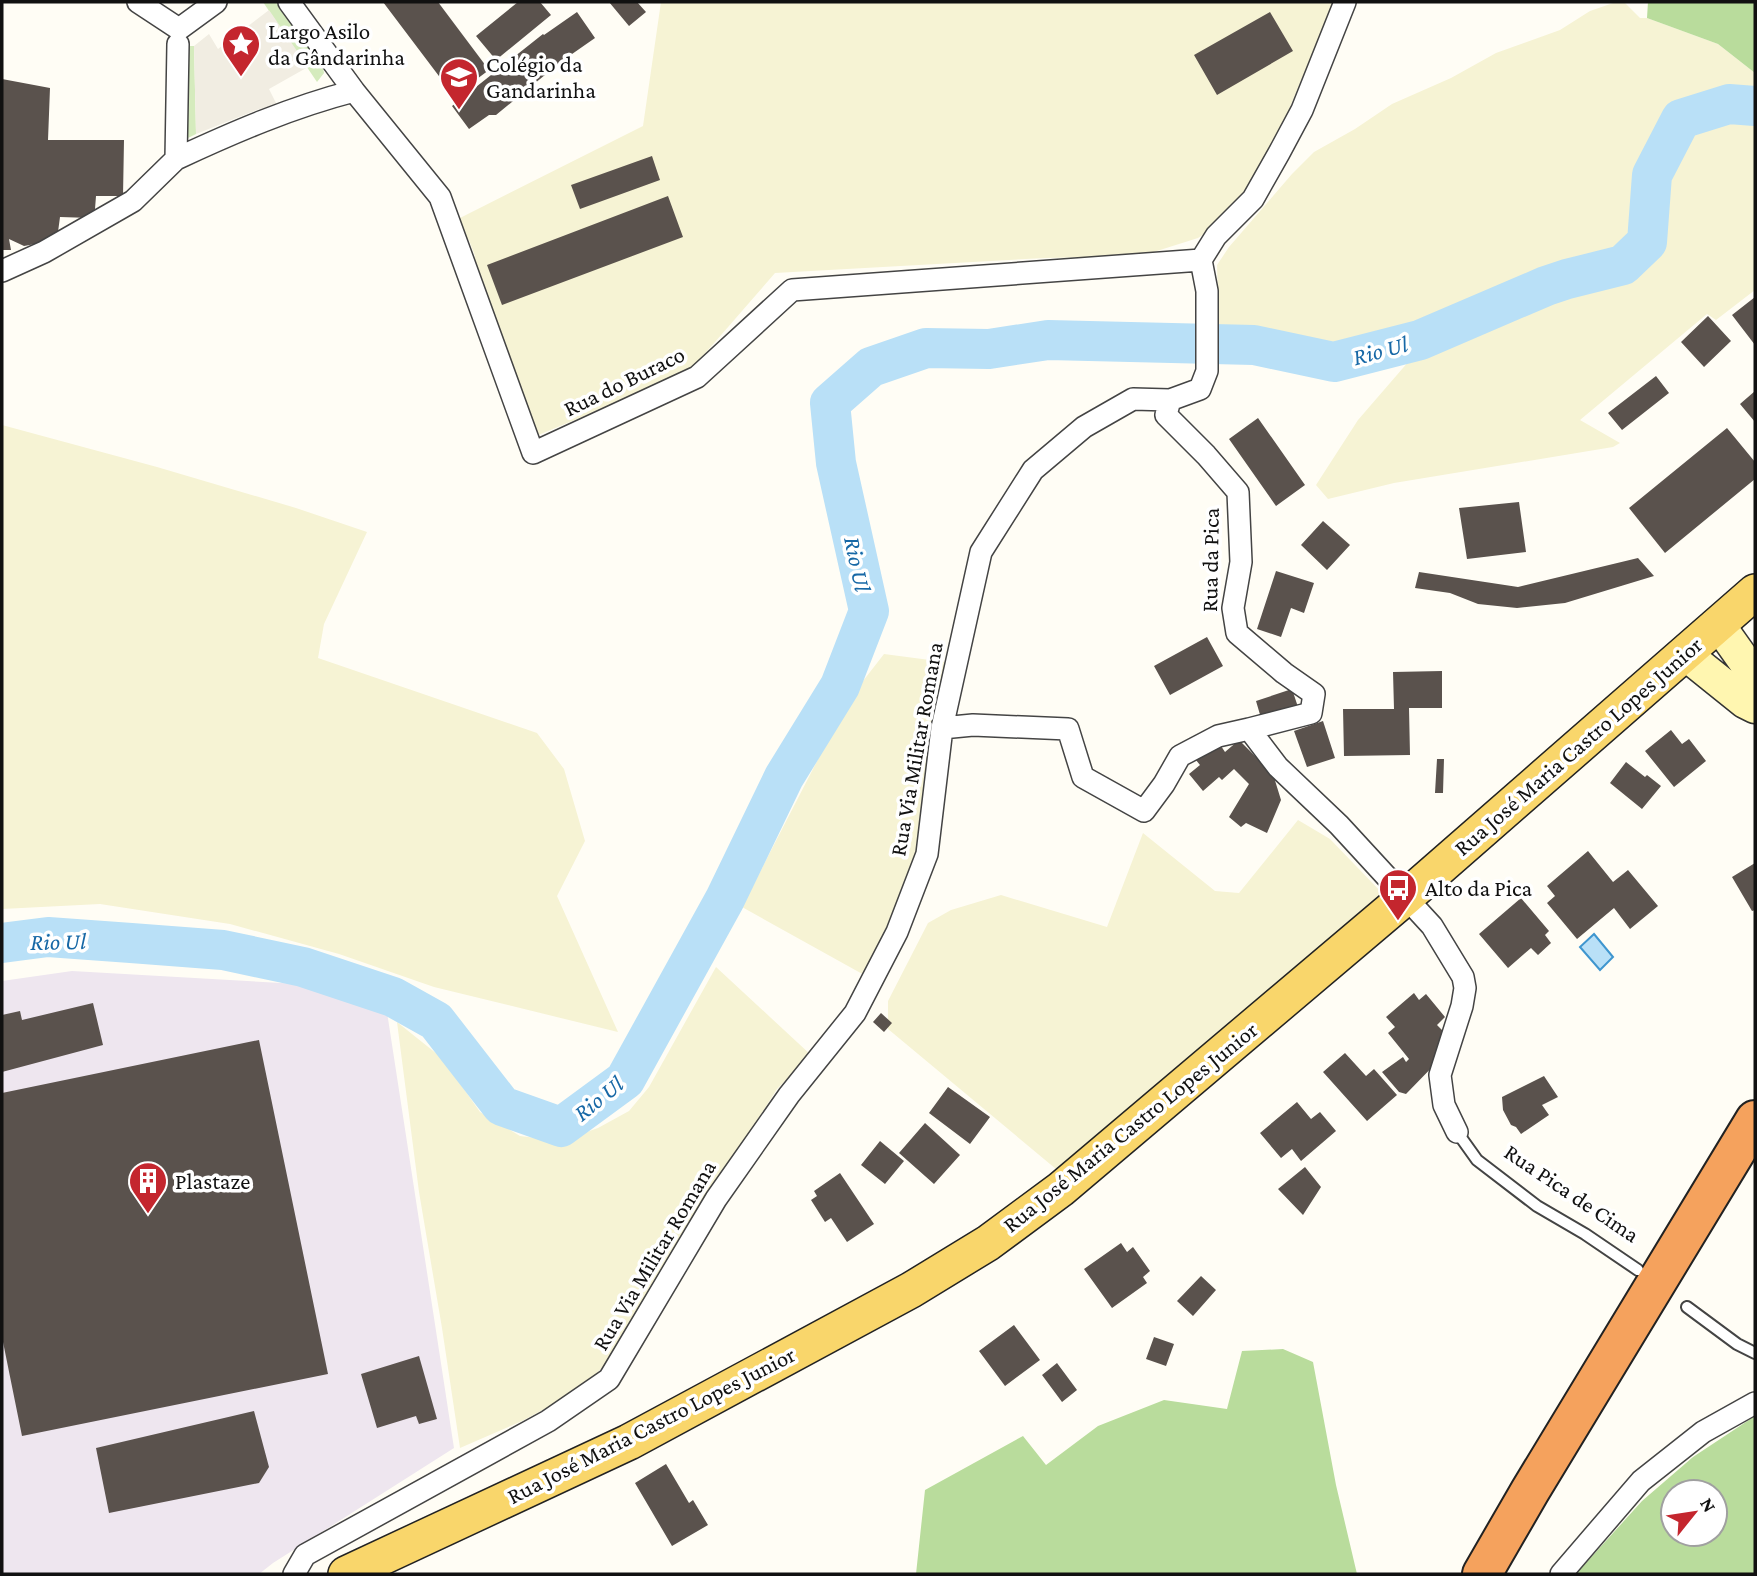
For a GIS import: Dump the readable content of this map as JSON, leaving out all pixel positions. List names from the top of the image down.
{
  "streets": {
    "main road": ["Rua José Maria Castro Lopes Junior"],
    "street": [
      "Rua do Buraco",
      "Rua da Pica",
      "Rua Via Militar Romana",
      "Rua Pica de Cima"
    ]
  },
  "crossings": [
    ["Rua do Buraco", "Rua Via Militar Romana"],
    ["Rua da Pica", "Rua Via Militar Romana"],
    ["Rua José Maria Castro Lopes Junior", "Rua Pica de Cima"]
  ],
  "water": ["Rio Ul"],
  "places": {
    "place": ["Largo Asilo da Gândarinha"],
    "school or university": ["Colégio da Gandarinha"],
    "bus stop": ["Alto da Pica"],
    "building": ["Plastaze"]
  },
  "north": "top right"
}
